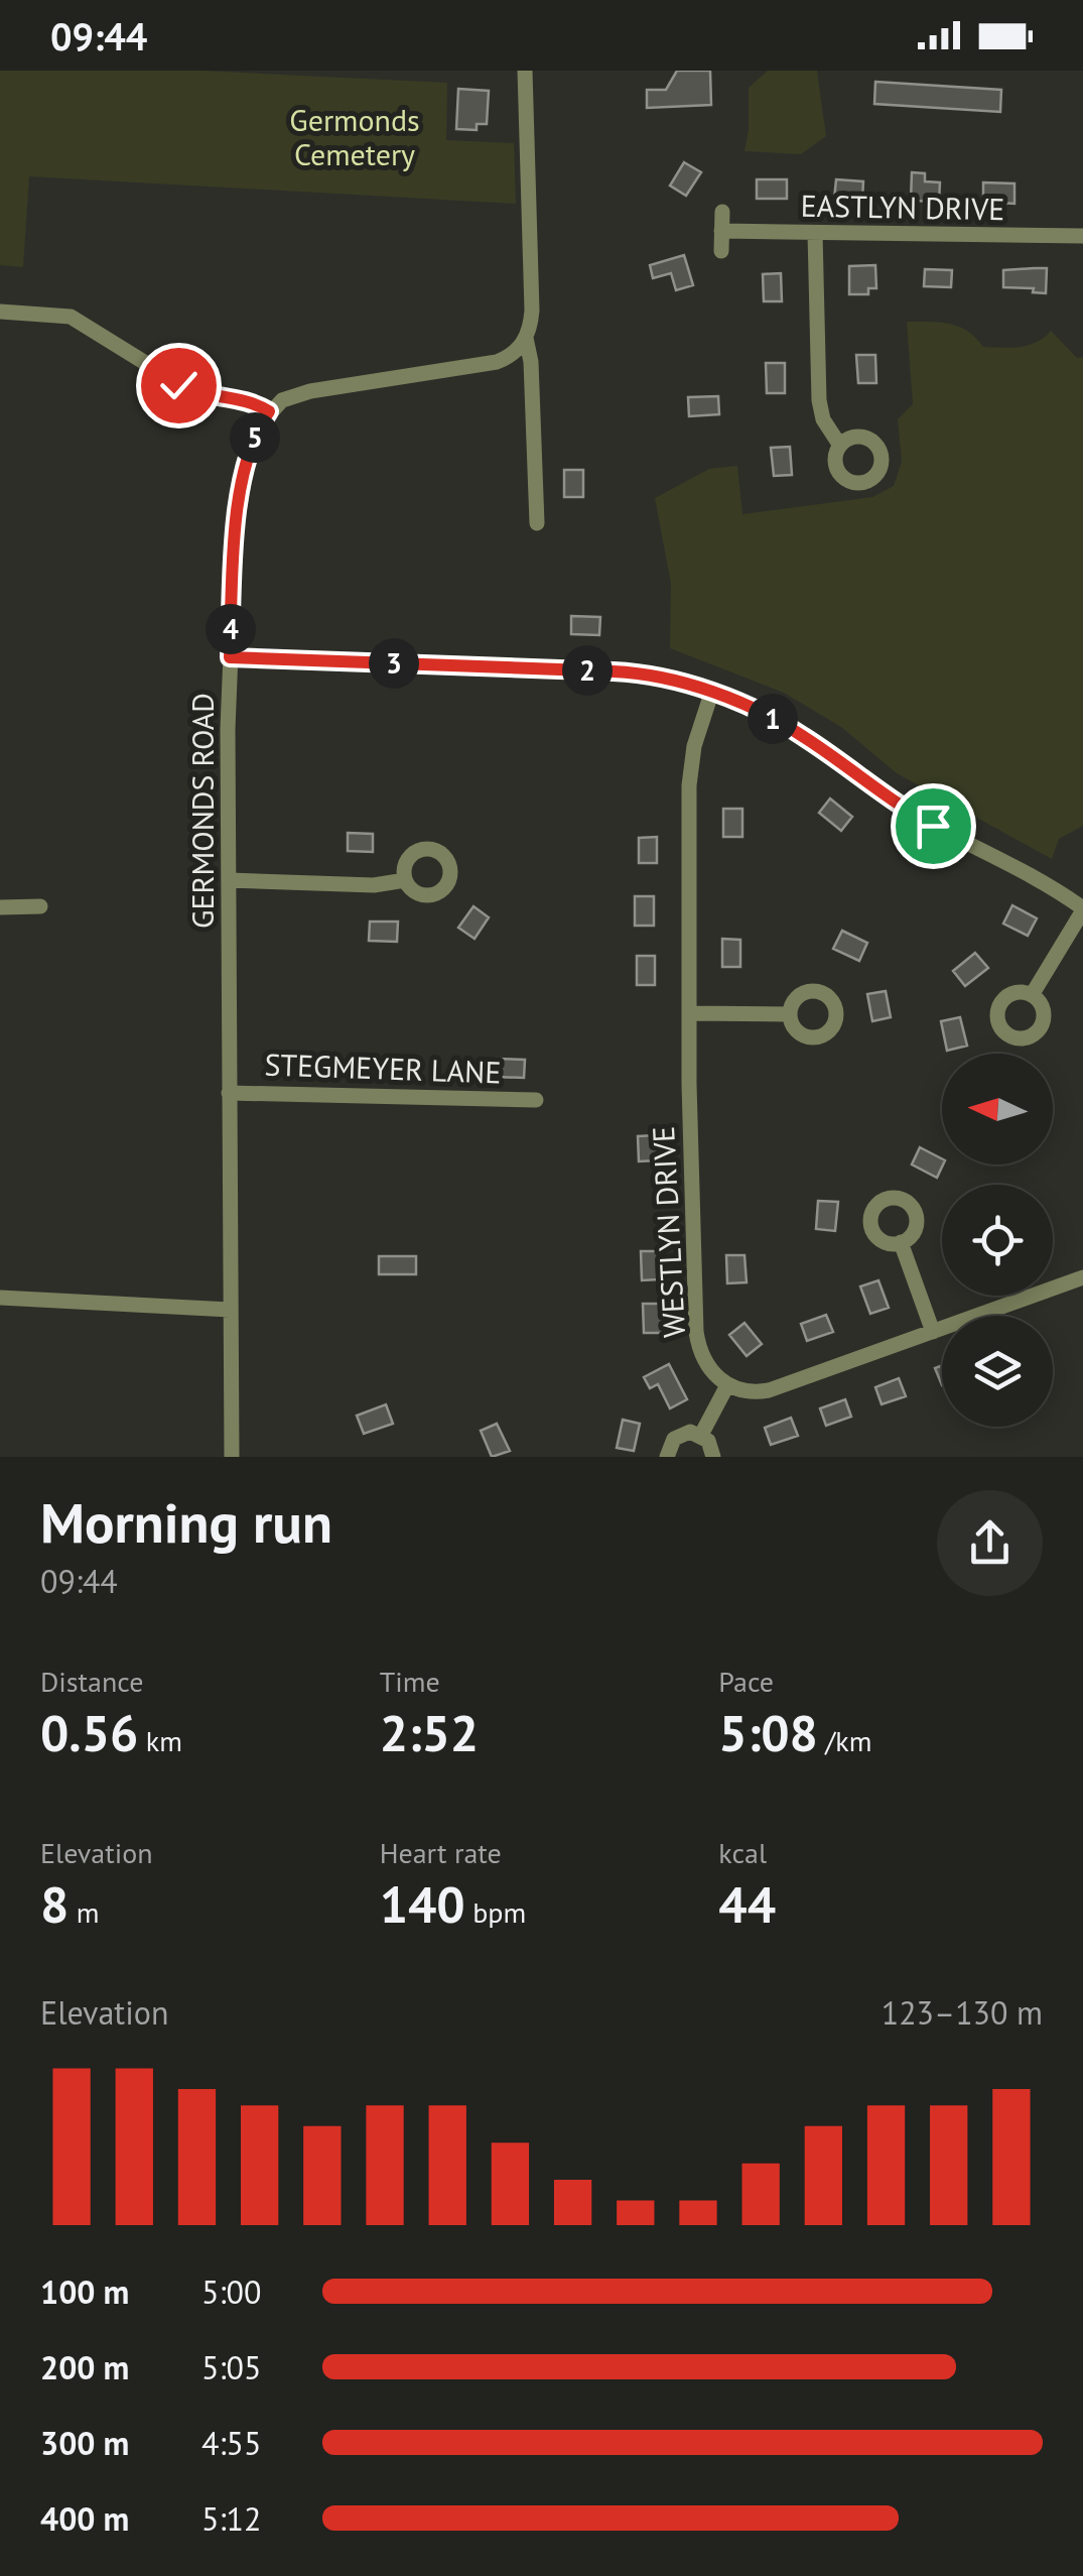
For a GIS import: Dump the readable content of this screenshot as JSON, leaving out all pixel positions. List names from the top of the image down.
{
  "streets": {
    "street": [
      "EASTLYN DRIVE",
      "GERMONDS ROAD",
      "STEGMEYER LANE",
      "WESTLYN DRIVE"
    ]
  },
  "crossings": [
    ["GERMONDS ROAD", "STEGMEYER LANE"]
  ],
  "parks": ["Germonds Cemetery"],
  "north": "left",
  "page": {
    "status": "09:44",
    "pins": [
      "5",
      "4",
      "3",
      "2",
      "1"
    ],
    "heading": ["Morning run", "09:44"],
    "stats": [
      ["Distance", "0.56 km"],
      ["Time", "2:52"],
      ["Pace", "5:08 /km"],
      ["Elevation", "8 m"],
      ["Heart rate", "140 bpm"],
      ["kcal", "44"]
    ],
    "chart": ["Elevation", "123–130 m"],
    "list": [
      {
        "name": "100 m",
        "note": "5:00"
      },
      {
        "name": "200 m",
        "note": "5:05"
      },
      {
        "name": "300 m",
        "note": "4:55"
      },
      {
        "name": "400 m",
        "note": "5:12"
      }
    ]
  }
}
